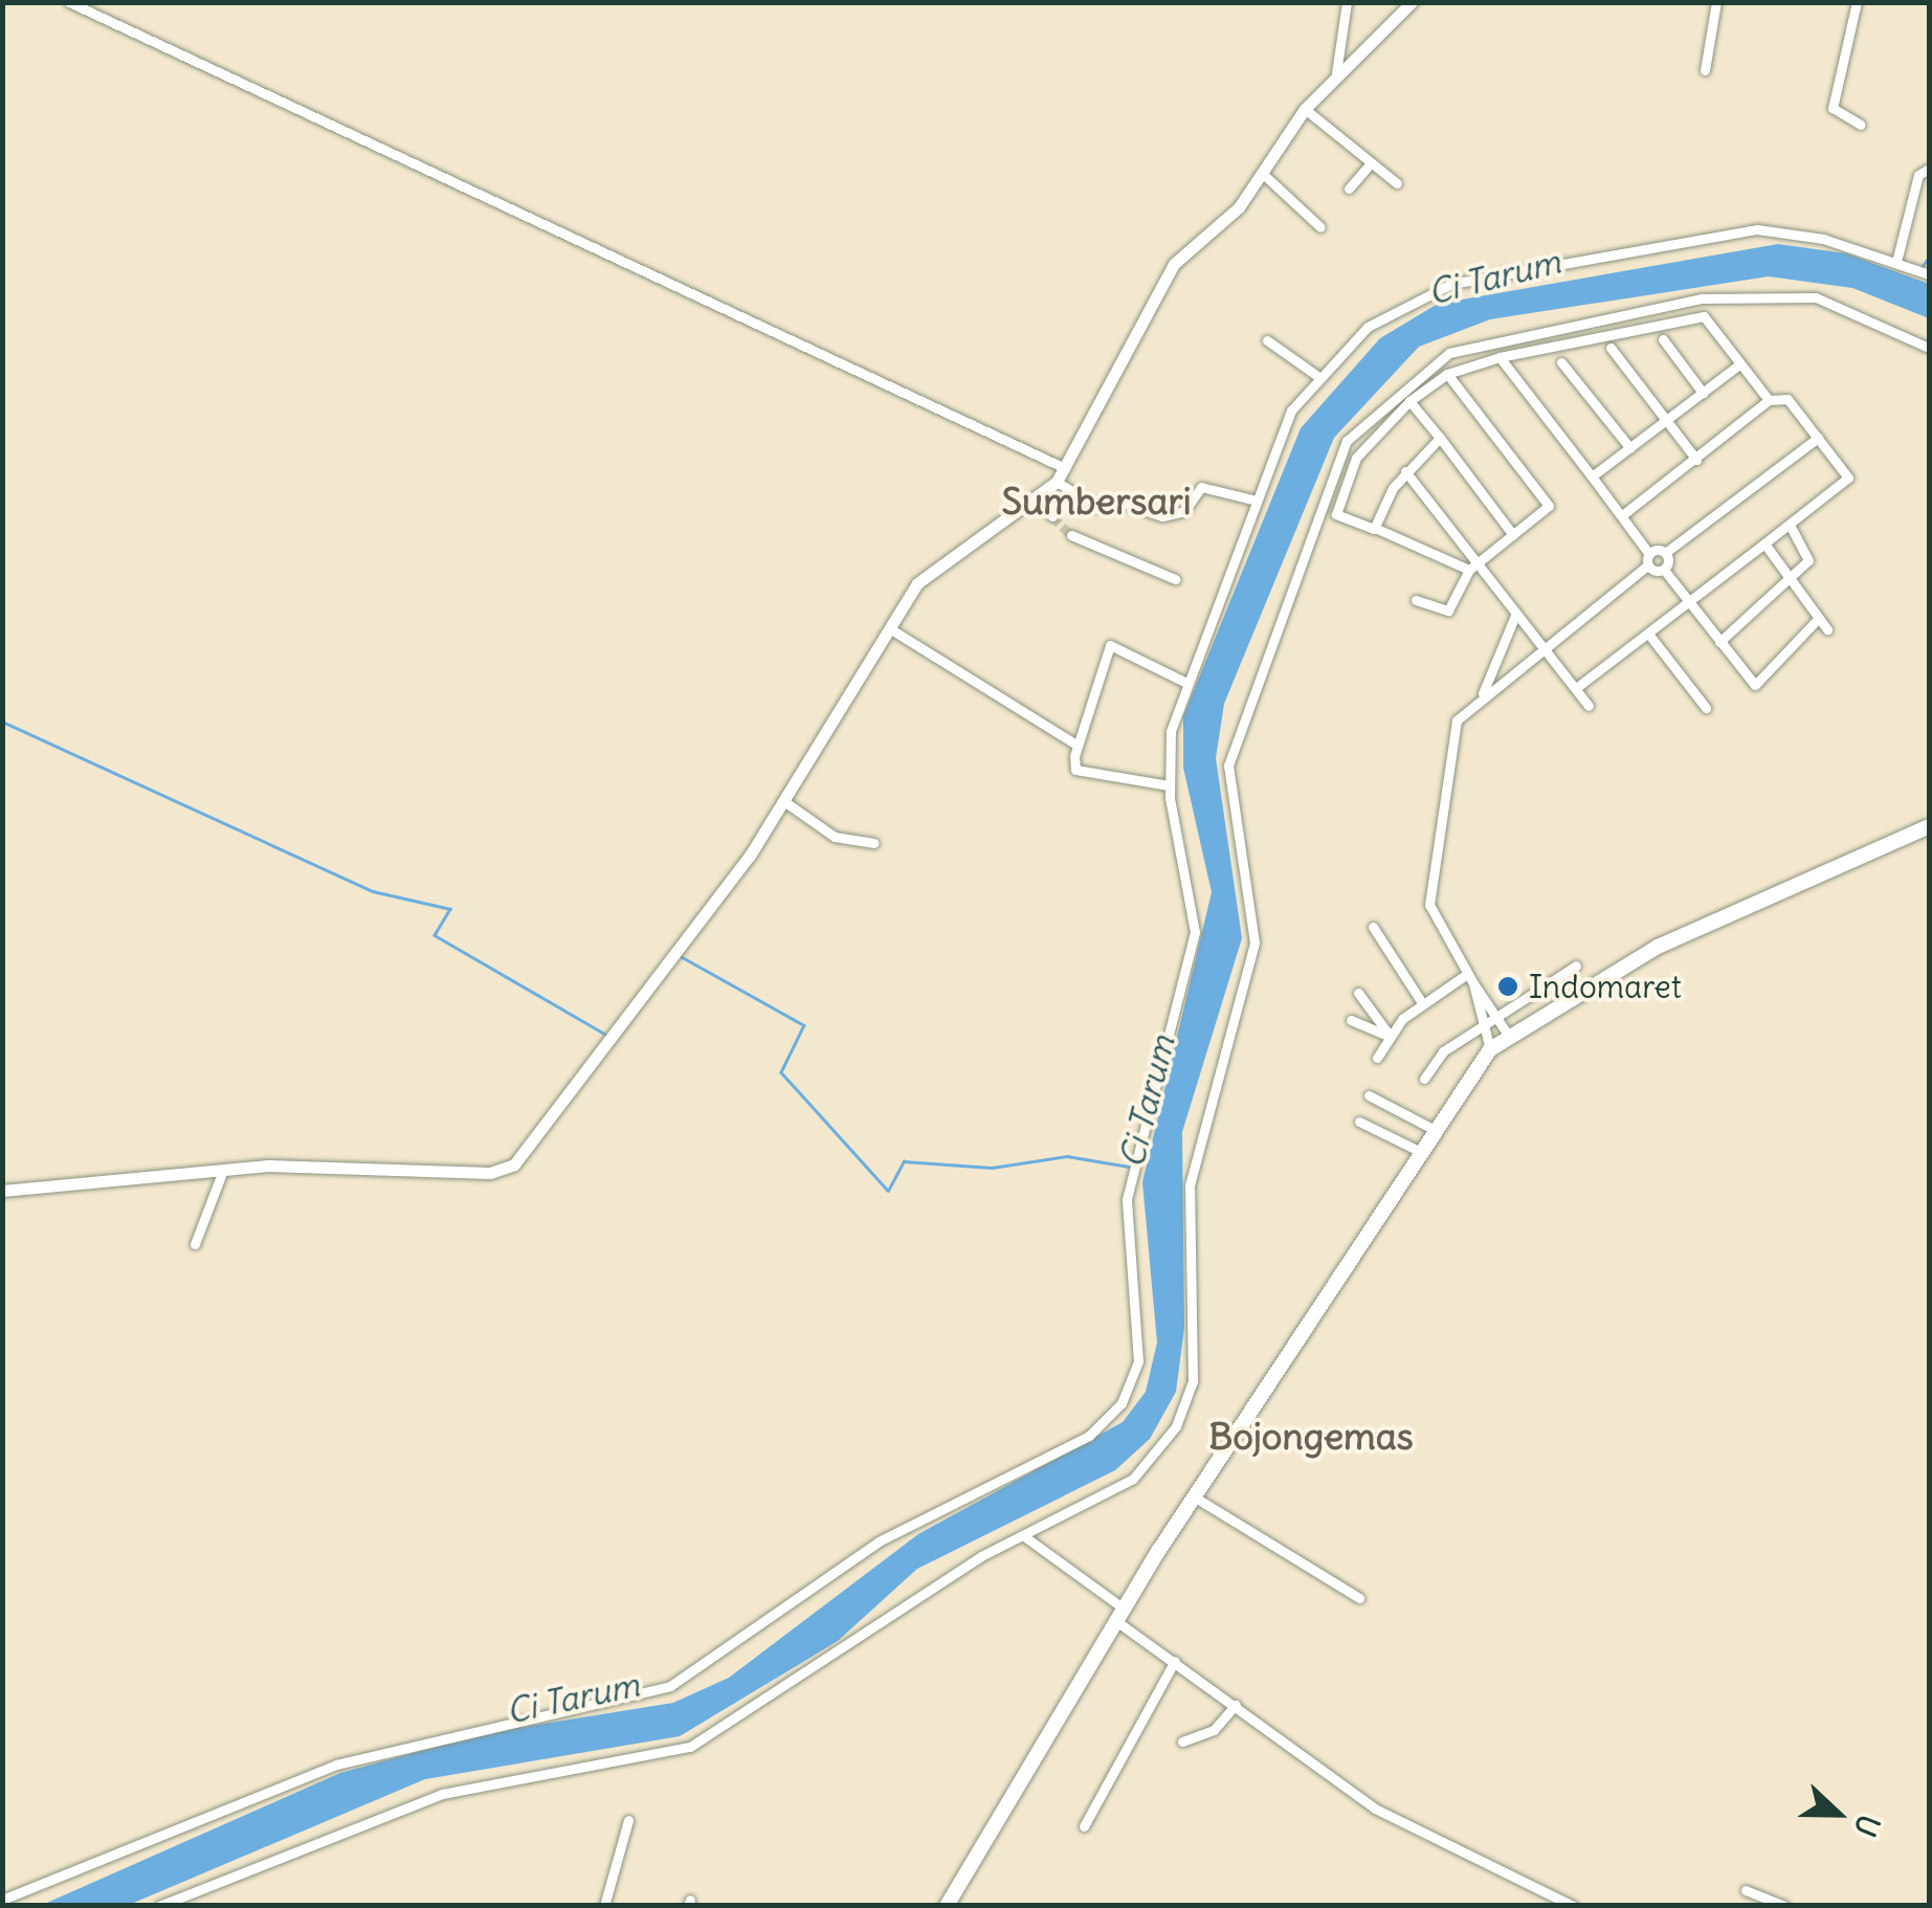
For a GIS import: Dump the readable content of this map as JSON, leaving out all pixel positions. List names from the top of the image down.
{
  "districts": ["Sumbersari", "Bojongemas"],
  "water": ["Ci Tarum"],
  "places": ["Indomaret"],
  "north": "right"
}
